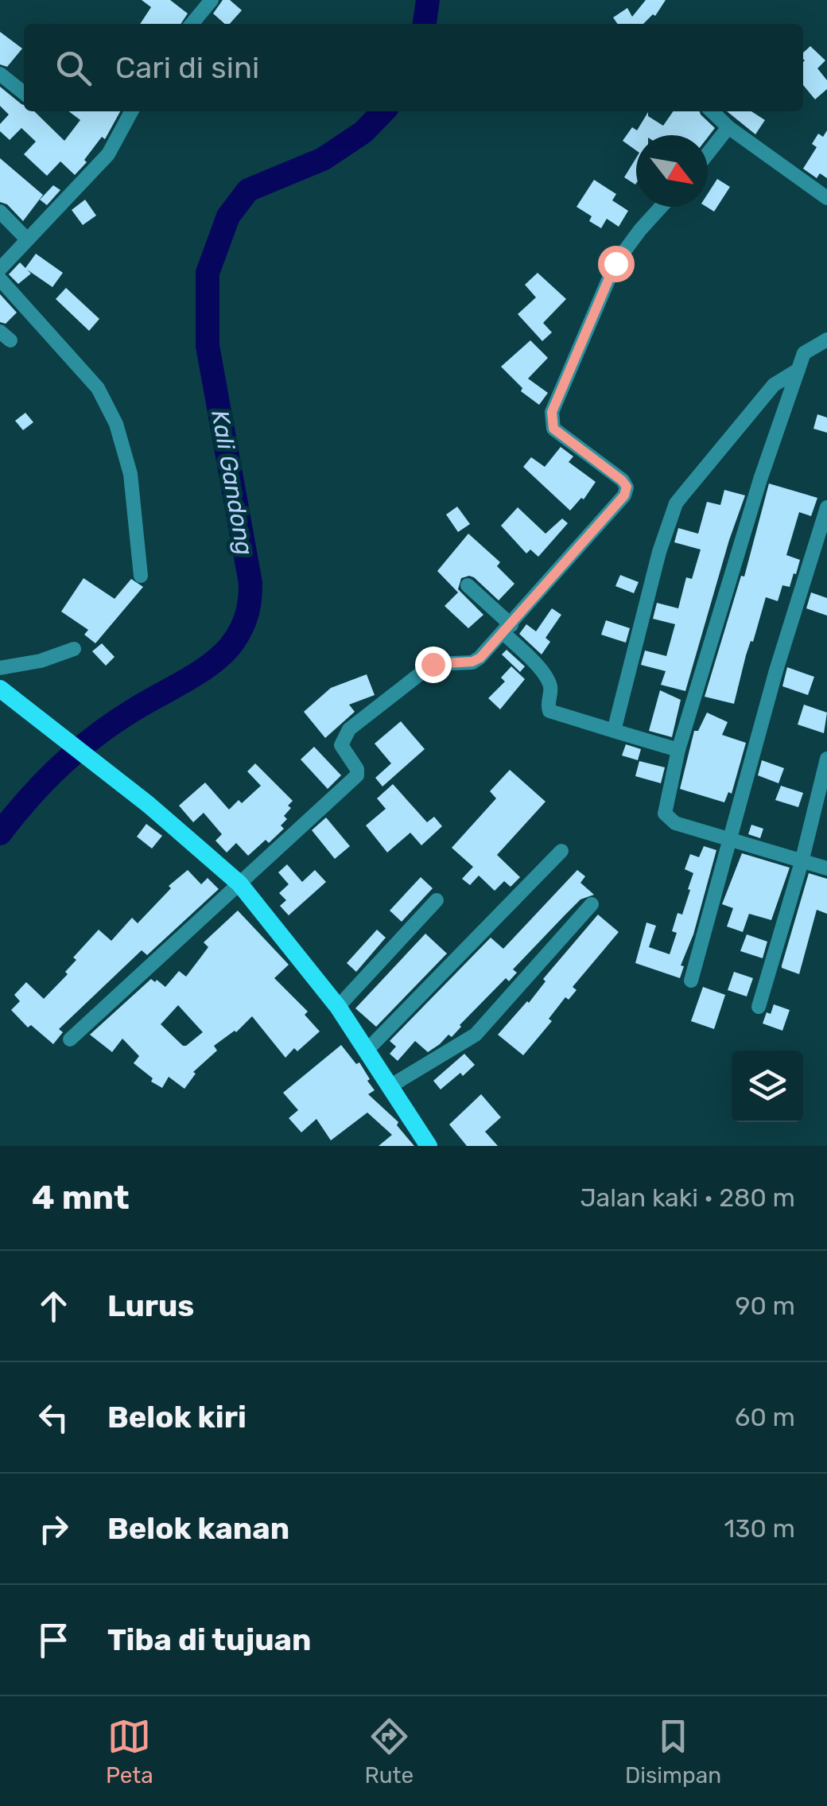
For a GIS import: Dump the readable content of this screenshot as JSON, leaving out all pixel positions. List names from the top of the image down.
{
  "water": ["Kali Gandong"],
  "north": "bottom right",
  "page": {
    "search": "Cari di sini",
    "heading": ["4 mnt", "Jalan kaki · 280 m"],
    "list": [
      ["Lurus", "90 m"],
      ["Belok kiri", "60 m"],
      ["Belok kanan", "130 m"],
      "Tiba di tujuan"
    ],
    "nav": ["Peta", "Rute", "Disimpan"]
  }
}
